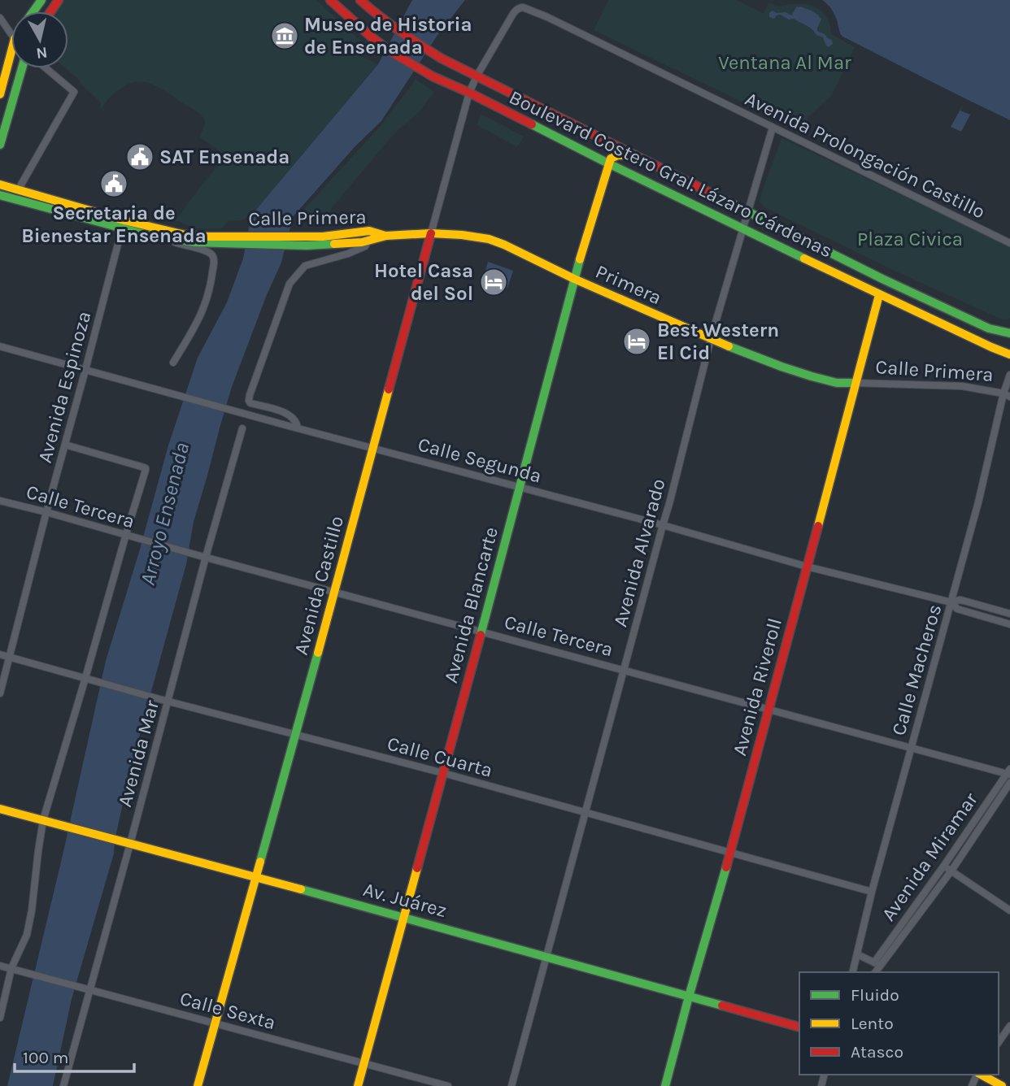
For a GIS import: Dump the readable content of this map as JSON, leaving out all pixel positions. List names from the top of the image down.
{
  "streets": {
    "main road": [
      "Boulevard Costero Gral. Lázaro Cárdenas",
      "Calle Primera",
      "Primera",
      "Avenida Castillo",
      "Avenida Blancarte",
      "Avenida Riveroll",
      "Av. Juárez"
    ],
    "street": [
      "Avenida Prolongación Castillo",
      "Avenida Espinoza",
      "Calle Segunda",
      "Calle Tercera",
      "Avenida Alvarado",
      "Calle Macheros",
      "Avenida Mar",
      "Calle Cuarta",
      "Avenida Miramar",
      "Calle Sexta"
    ]
  },
  "crossings": [
    ["Avenida Prolongación Castillo", "Boulevard Costero Gral. Lázaro Cárdenas"],
    ["Avenida Prolongación Castillo", "Avenida Alvarado"],
    ["Avenida Prolongación Castillo", "Avenida Castillo"],
    ["Boulevard Costero Gral. Lázaro Cárdenas", "Avenida Alvarado"],
    ["Boulevard Costero Gral. Lázaro Cárdenas", "Avenida Castillo"],
    ["Boulevard Costero Gral. Lázaro Cárdenas", "Avenida Blancarte"],
    ["Boulevard Costero Gral. Lázaro Cárdenas", "Avenida Riveroll"],
    ["Calle Primera", "Primera"],
    ["Calle Primera", "Avenida Espinoza"],
    ["Calle Primera", "Calle Macheros"],
    ["Calle Primera", "Avenida Riveroll"],
    ["Primera", "Avenida Alvarado"],
    ["Primera", "Avenida Castillo"],
    ["Primera", "Avenida Blancarte"],
    ["Primera", "Avenida Riveroll"],
    ["Avenida Espinoza", "Calle Segunda"],
    ["Avenida Espinoza", "Calle Tercera"],
    ["Avenida Espinoza", "Calle Cuarta"],
    ["Calle Segunda", "Avenida Alvarado"],
    ["Calle Segunda", "Avenida Castillo"],
    ["Calle Segunda", "Avenida Blancarte"],
    ["Calle Segunda", "Calle Macheros"],
    ["Calle Segunda", "Avenida Riveroll"],
    ["Calle Tercera", "Avenida Alvarado"],
    ["Calle Tercera", "Avenida Castillo"],
    ["Calle Tercera", "Avenida Blancarte"],
    ["Calle Tercera", "Calle Macheros"],
    ["Calle Tercera", "Avenida Riveroll"],
    ["Calle Tercera", "Avenida Mar"],
    ["Calle Tercera", "Avenida Miramar"],
    ["Avenida Alvarado", "Calle Cuarta"],
    ["Avenida Alvarado", "Av. Juárez"],
    ["Avenida Castillo", "Calle Cuarta"],
    ["Avenida Castillo", "Av. Juárez"],
    ["Avenida Castillo", "Calle Sexta"],
    ["Avenida Blancarte", "Calle Cuarta"],
    ["Avenida Blancarte", "Av. Juárez"],
    ["Avenida Blancarte", "Calle Sexta"],
    ["Calle Macheros", "Calle Cuarta"],
    ["Avenida Riveroll", "Calle Cuarta"],
    ["Avenida Riveroll", "Av. Juárez"],
    ["Avenida Mar", "Calle Cuarta"],
    ["Avenida Mar", "Av. Juárez"],
    ["Avenida Mar", "Calle Sexta"]
  ],
  "water": ["Arroyo Ensenada"],
  "parks": ["Ventana Al Mar", "Plaza Civica"],
  "places": {
    "museum": ["Museo de Historia de Ensenada"],
    "public building": ["SAT Ensenada", "Secretaria de Bienestar Ensenada"],
    "hotel": ["Hotel Casa del Sol", "Best Western El Cid"]
  },
  "legend": ["Fluido", "Lento", "Atasco"],
  "scale_bar": "100 m",
  "north": "bottom"
}
